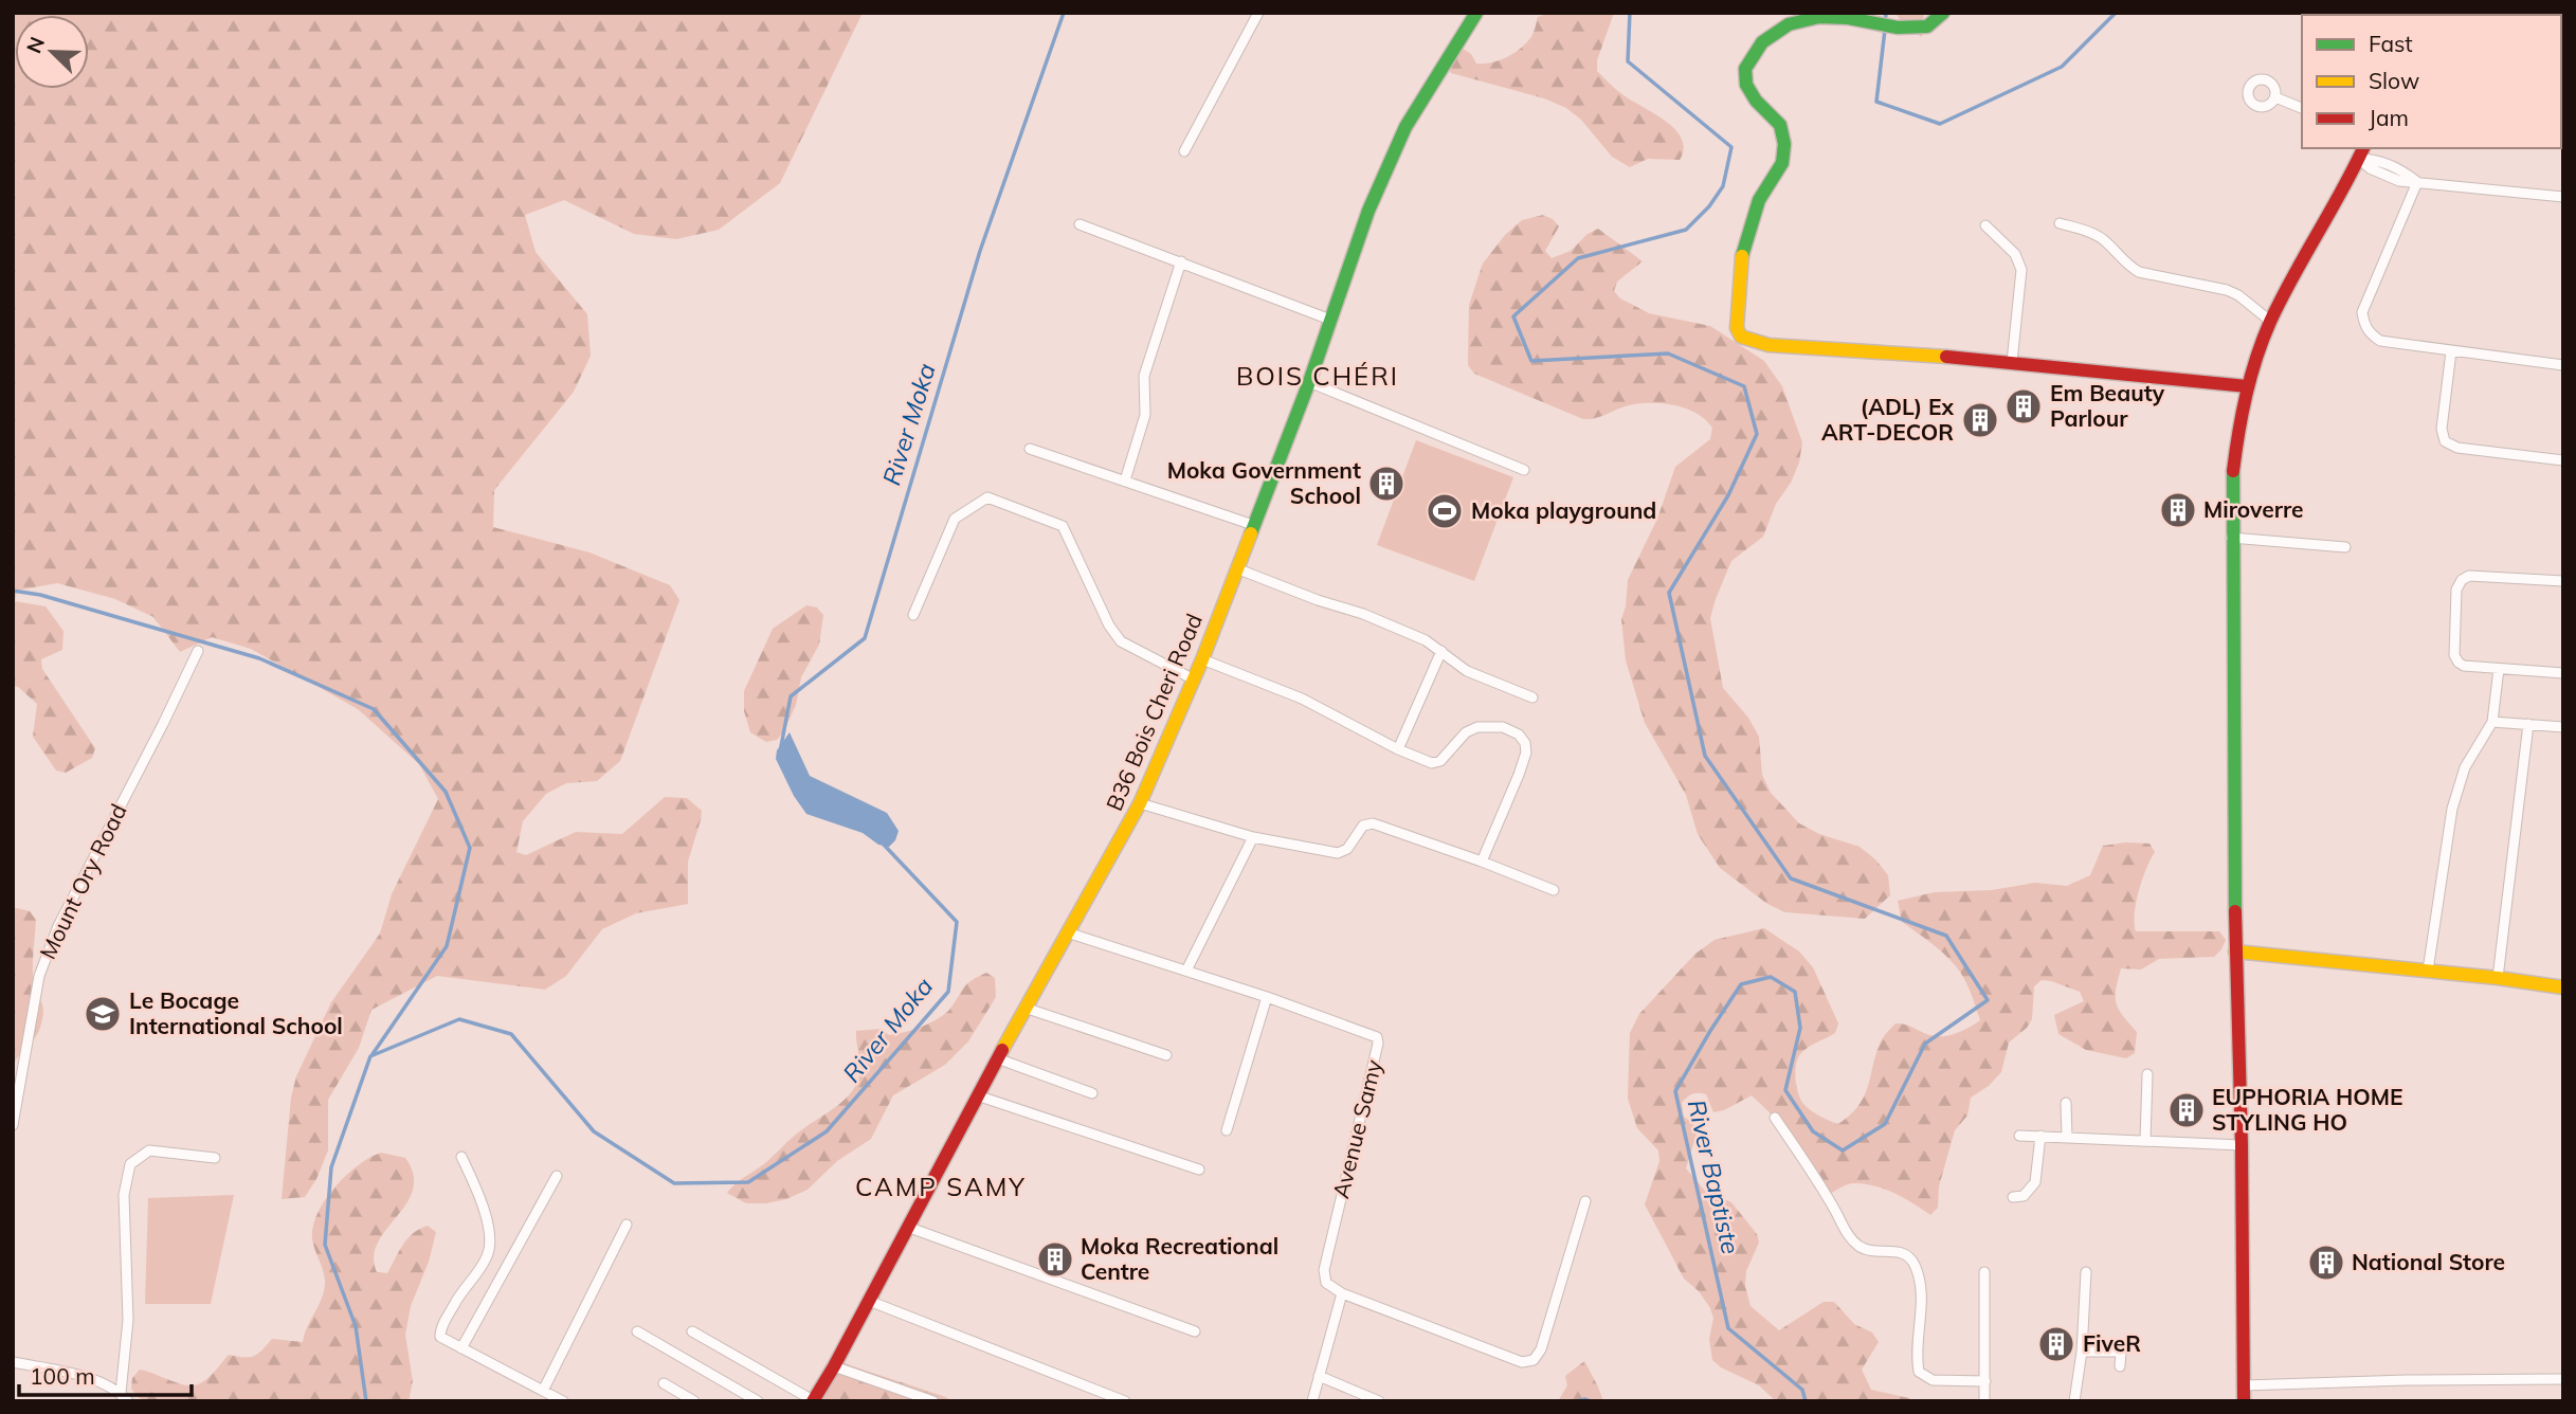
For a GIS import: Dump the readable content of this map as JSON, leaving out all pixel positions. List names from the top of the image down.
{
  "streets": {
    "main road": ["B36 Bois Cheri Road"],
    "street": ["Mount Ory Road", "Avenue Samy"]
  },
  "crossings": [
    ["B36 Bois Cheri Road", "Avenue Samy"]
  ],
  "districts": ["BOIS CHÉRI", "CAMP SAMY"],
  "water": ["River Moka", "River Baptiste"],
  "places": {
    "building": [
      "Em Beauty Parlour",
      "(ADL) Ex ART-DECOR",
      "Moka Government School",
      "Miroverre",
      "EUPHORIA HOME STYLING HO",
      "Moka Recreational Centre",
      "National Store",
      "FiveR"
    ],
    "sports": ["Moka playground"],
    "school or university": ["Le Bocage International School"]
  },
  "legend": ["Fast", "Slow", "Jam"],
  "scale_bar": "100 m",
  "north": "top left"
}
